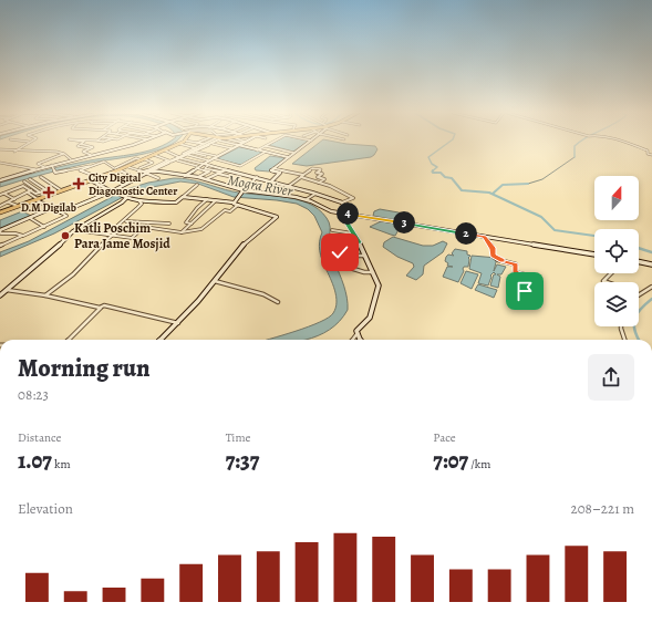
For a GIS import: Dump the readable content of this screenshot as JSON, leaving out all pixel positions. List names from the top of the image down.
{
  "water": ["Mogra River"],
  "places": {
    "health": ["City Digital Diagonostic Center", "D.M Digilab"],
    "other": ["Katli Poschim Para Jame Mosjid"]
  },
  "north": "top",
  "page": {
    "pins": ["4", "3", "2"],
    "heading": ["Morning run", "08:23"],
    "stats": [
      ["Distance", "1.07 km"],
      ["Time", "7:37"],
      ["Pace", "7:07 /km"]
    ],
    "chart": ["Elevation", "208–221 m"]
  }
}
